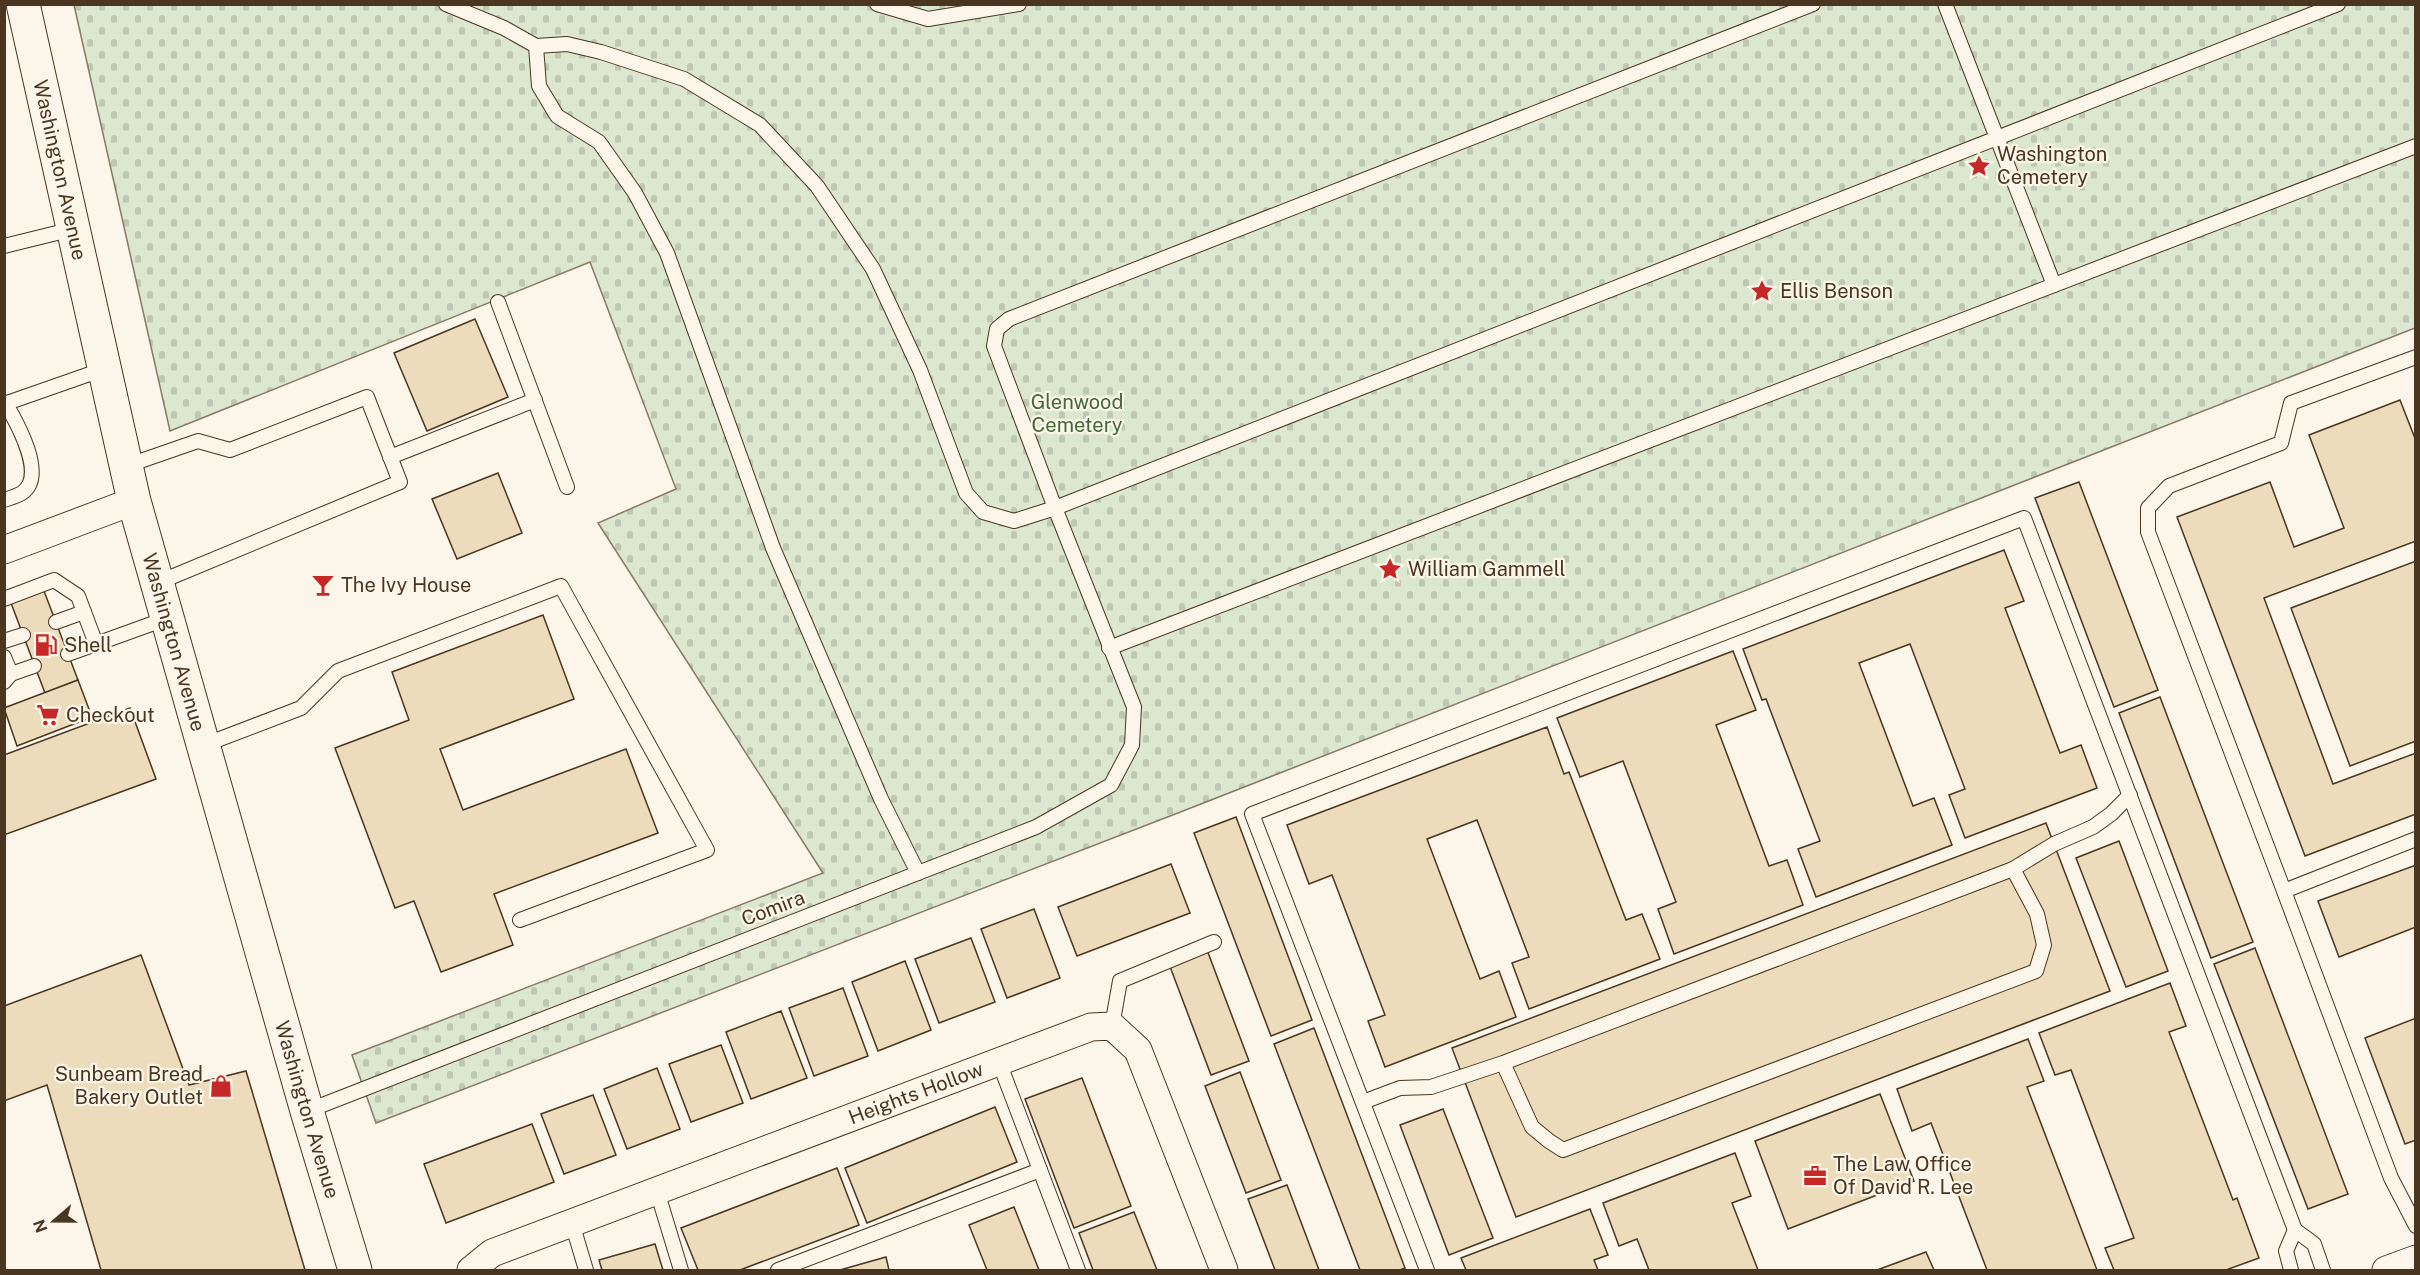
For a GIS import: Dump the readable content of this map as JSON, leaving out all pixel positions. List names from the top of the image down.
{
  "streets": {
    "main road": ["Washington Avenue"],
    "street": ["Heights Hollow"],
    "lane": ["Comira"]
  },
  "crossings": [
    ["Washington Avenue", "Comira"]
  ],
  "parks": ["Glenwood Cemetery"],
  "places": {
    "place": ["Washington Cemetery", "Ellis Benson", "William Gammell"],
    "bar": ["The Ivy House"],
    "fuel station": ["Shell"],
    "supermarket": ["Checkout"],
    "shop": ["Sunbeam Bread Bakery Outlet"],
    "office": ["The Law Office Of David R. Lee"]
  },
  "north": "left"
}
